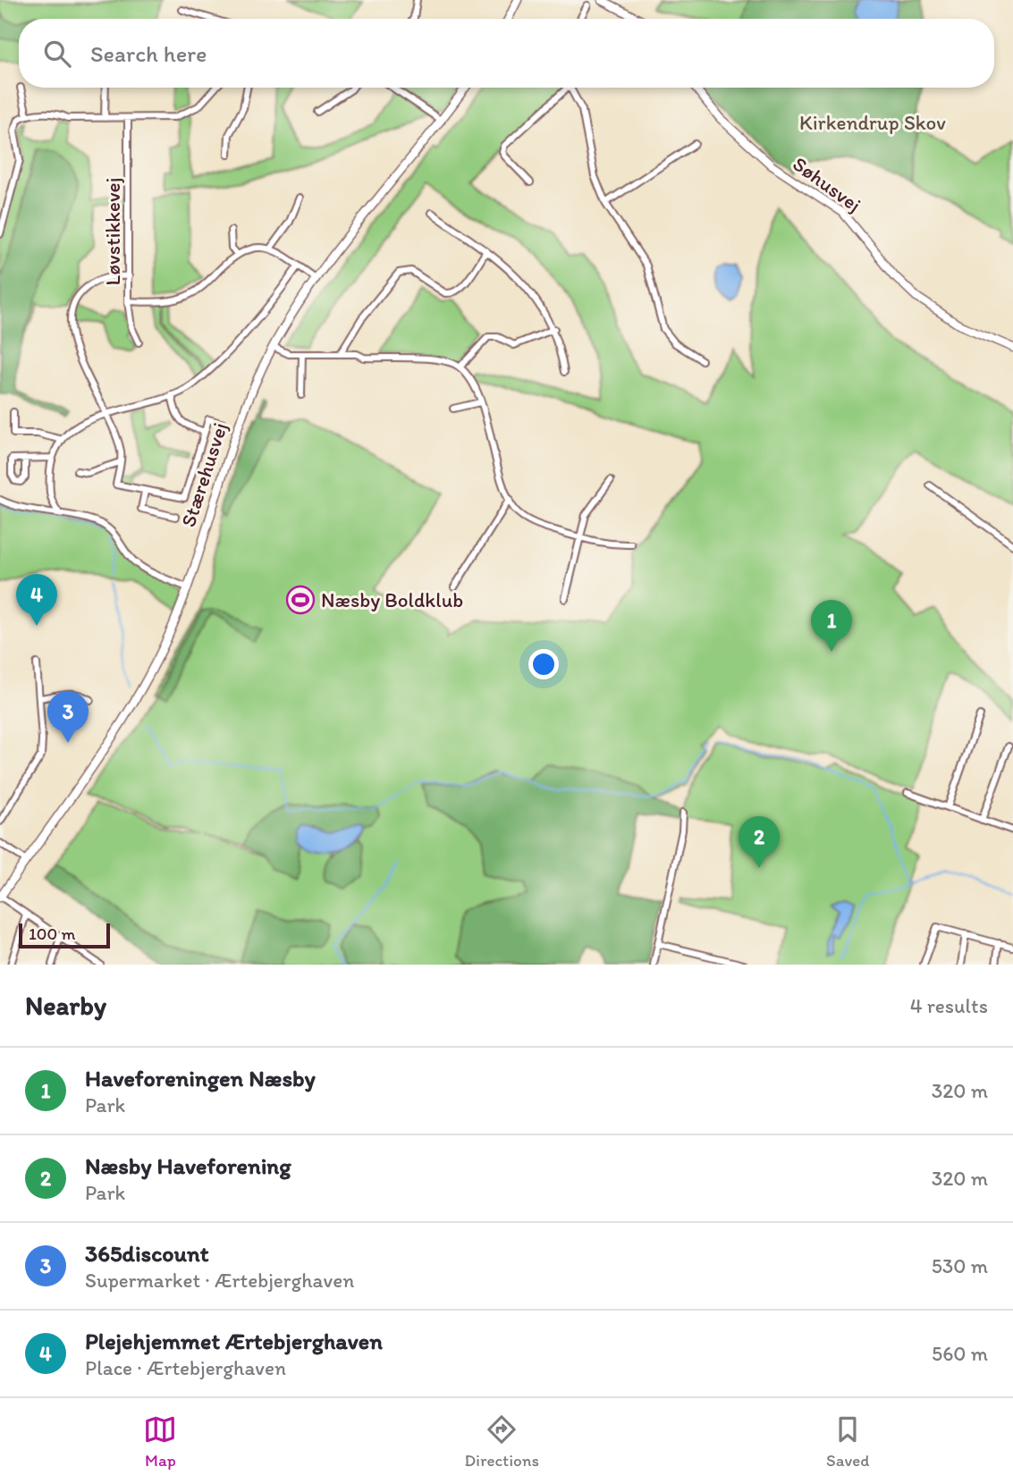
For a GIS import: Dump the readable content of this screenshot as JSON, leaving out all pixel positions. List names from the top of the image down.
{
  "streets": {
    "street": ["Søhusvej", "Løvstikkevej", "Stærehusvej"]
  },
  "parks": ["Kirkendrup Skov"],
  "places": {
    "sports": ["Næsby Boldklub"]
  },
  "scale_bar": "100 m",
  "page": {
    "search": "Search here",
    "pins": [
      "4",
      "1",
      "3",
      "2"
    ],
    "scale": "100 m",
    "heading": ["Nearby", "4 results"],
    "list": [
      {
        "mark": "1",
        "name": "Haveforeningen Næsby",
        "note": "Park",
        "value": "320 m"
      },
      {
        "mark": "2",
        "name": "Næsby Haveforening",
        "note": "Park",
        "value": "320 m"
      },
      {
        "mark": "3",
        "name": "365discount",
        "note": "Supermarket · Ærtebjerghaven",
        "value": "530 m"
      },
      {
        "mark": "4",
        "name": "Plejehjemmet Ærtebjerghaven",
        "note": "Place · Ærtebjerghaven",
        "value": "560 m"
      }
    ],
    "nav": ["Map", "Directions", "Saved"]
  }
}
